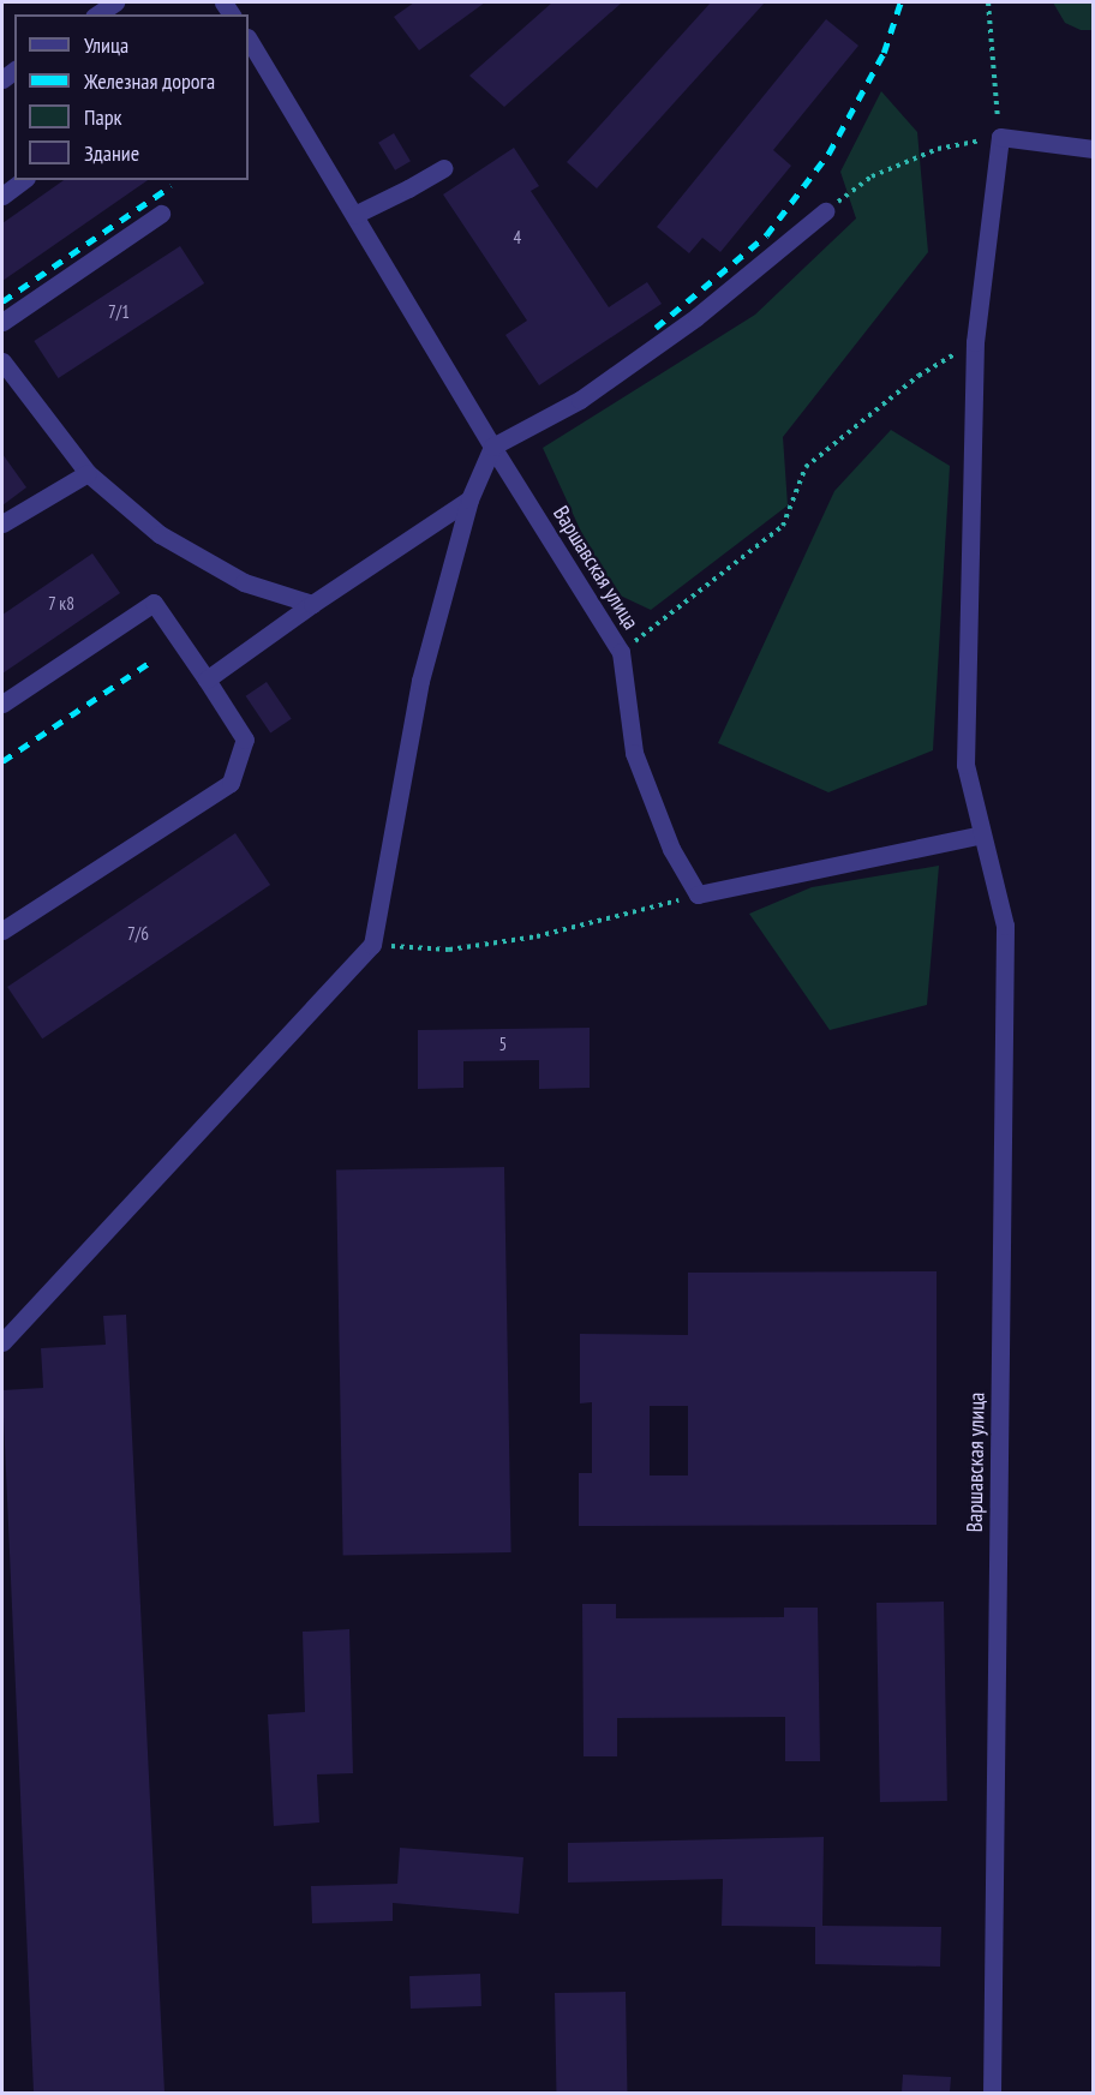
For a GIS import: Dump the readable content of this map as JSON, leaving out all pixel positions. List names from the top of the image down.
{
  "streets": {
    "street": ["Варшавская улица"]
  },
  "house_numbers": [
    "4",
    "7/1",
    "7 к8",
    "7/6",
    "5"
  ],
  "legend": [
    "Улица",
    "Железная дорога",
    "Парк",
    "Здание"
  ]
}
